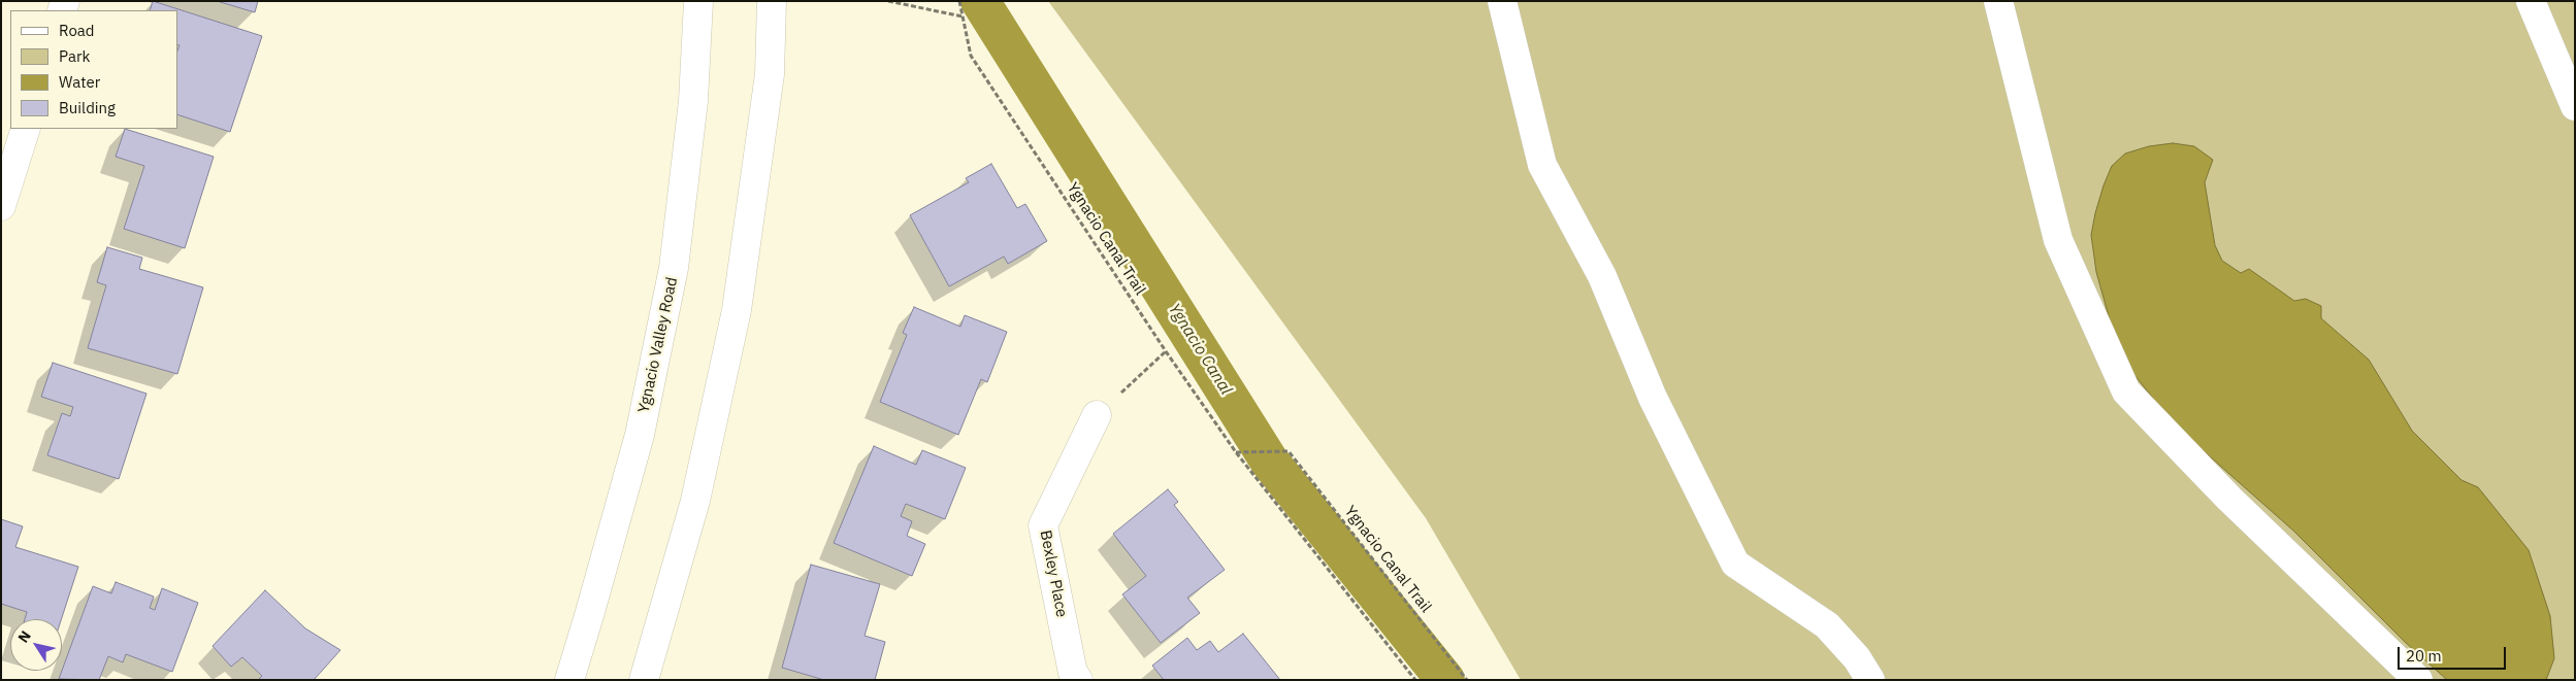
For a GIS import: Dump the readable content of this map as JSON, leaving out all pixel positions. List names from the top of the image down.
{
  "streets": {
    "main road": ["Ygnacio Valley Road", "Bexley Place"],
    "path": ["Ygnacio Canal Trail"]
  },
  "water": ["Ygnacio Canal"],
  "legend": [
    "Road",
    "Park",
    "Water",
    "Building"
  ],
  "scale_bar": "20 m",
  "north": "top left"
}
